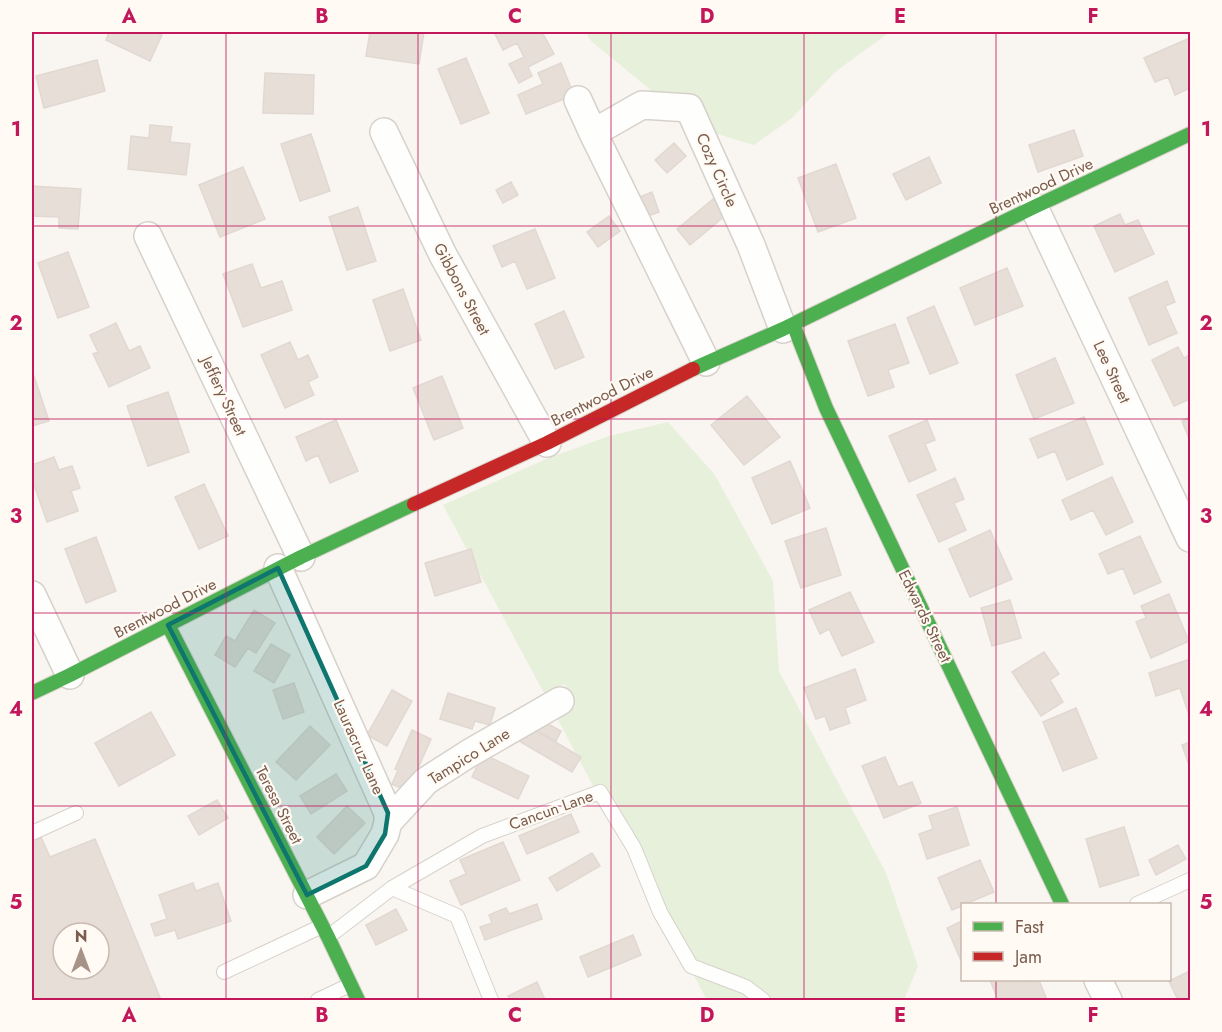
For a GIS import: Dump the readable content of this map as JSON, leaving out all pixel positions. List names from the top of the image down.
{
  "streets": {
    "street": [
      "Cozy Circle",
      "Brentwood Drive",
      "Gibbons Street",
      "Lee Street",
      "Jeffery Street",
      "Edwards Street",
      "Lauracruz Lane",
      "Tampico Lane",
      "Teresa Street"
    ],
    "lane": ["Cancun Lane"]
  },
  "crossings": [
    ["Cozy Circle", "Brentwood Drive"],
    ["Cozy Circle", "Edwards Street"],
    ["Brentwood Drive", "Gibbons Street"],
    ["Brentwood Drive", "Lee Street"],
    ["Brentwood Drive", "Jeffery Street"],
    ["Brentwood Drive", "Edwards Street"],
    ["Brentwood Drive", "Lauracruz Lane"],
    ["Brentwood Drive", "Teresa Street"],
    ["Jeffery Street", "Lauracruz Lane"],
    ["Lauracruz Lane", "Tampico Lane"],
    ["Teresa Street", "Cancun Lane"]
  ],
  "legend": ["Fast", "Jam"],
  "north": "top",
  "grid": {
    "columns": [
      "A",
      "B",
      "C",
      "D",
      "E",
      "F"
    ],
    "rows": [
      "1",
      "2",
      "3",
      "4",
      "5"
    ]
  }
}
